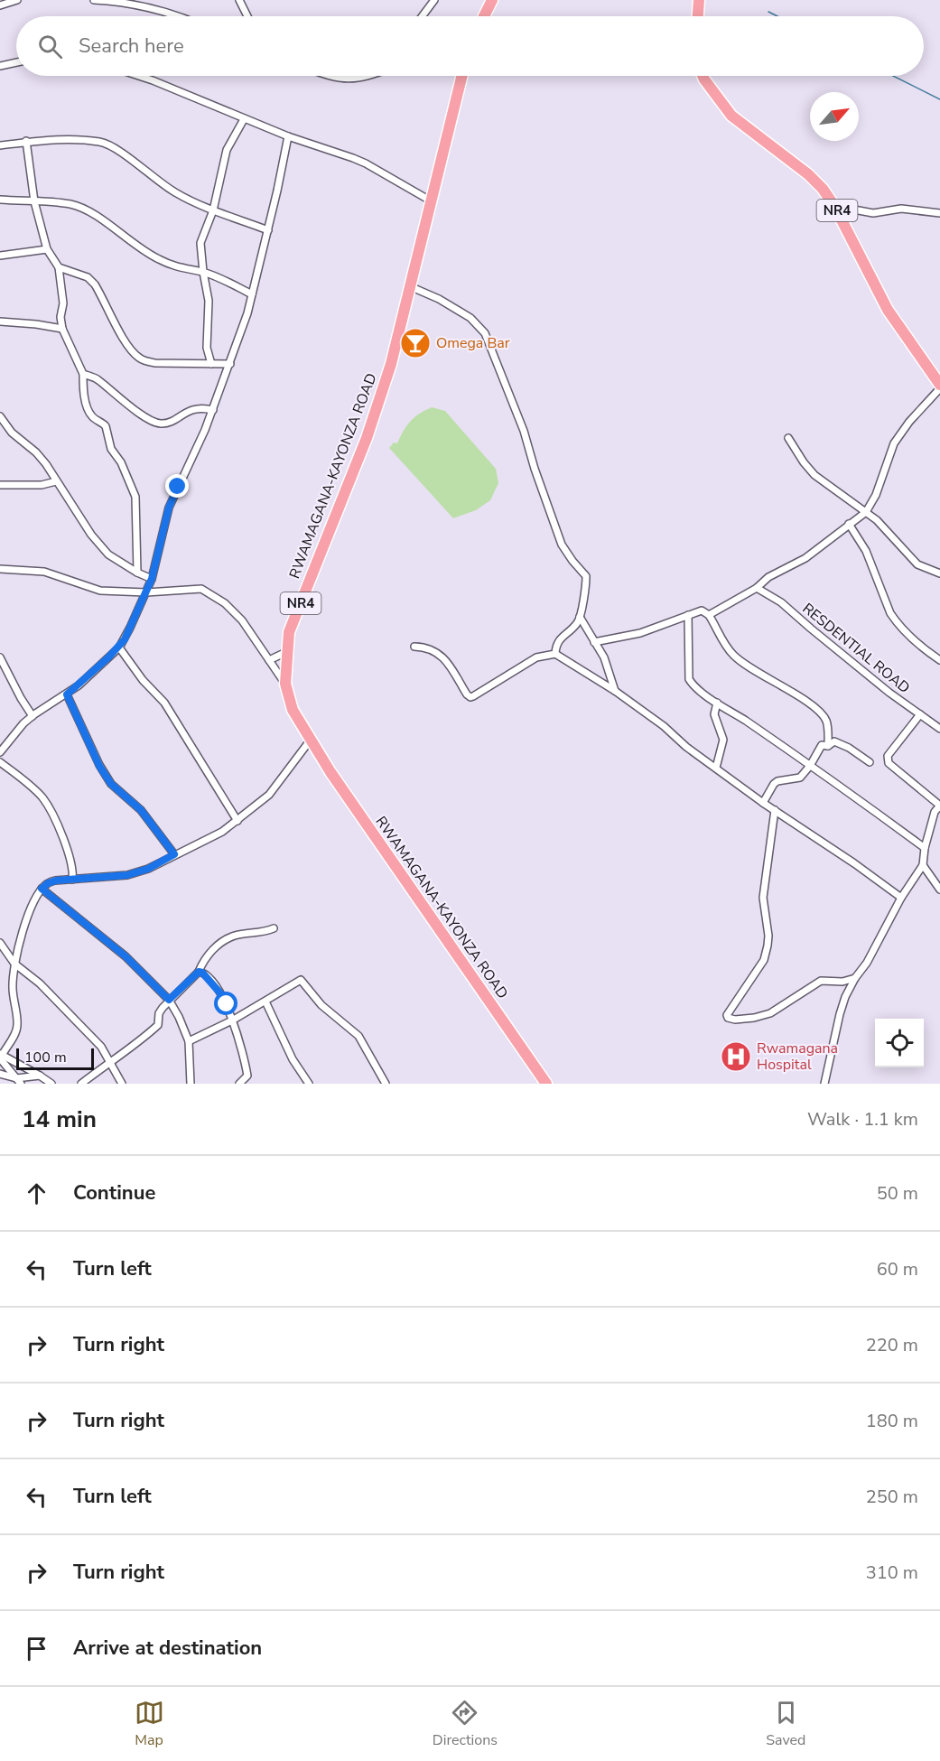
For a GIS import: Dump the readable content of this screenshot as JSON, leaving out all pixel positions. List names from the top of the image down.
{
  "streets": {
    "highway": ["NR4", "RWAMAGANA-KAYONZA ROAD"],
    "street": ["RESDENTIAL ROAD"]
  },
  "places": {
    "bar": ["Omega Bar"],
    "hospital": ["Rwamagana Hospital"]
  },
  "scale_bar": "100 m",
  "north": "top right",
  "page": {
    "search": "Search here",
    "scale": "100 m",
    "heading": ["14 min", "Walk · 1.1 km"],
    "list": [
      ["Continue", "50 m"],
      ["Turn left", "60 m"],
      ["Turn right", "220 m"],
      ["Turn right", "180 m"],
      ["Turn left", "250 m"],
      ["Turn right", "310 m"],
      "Arrive at destination"
    ],
    "nav": ["Map", "Directions", "Saved"]
  }
}
